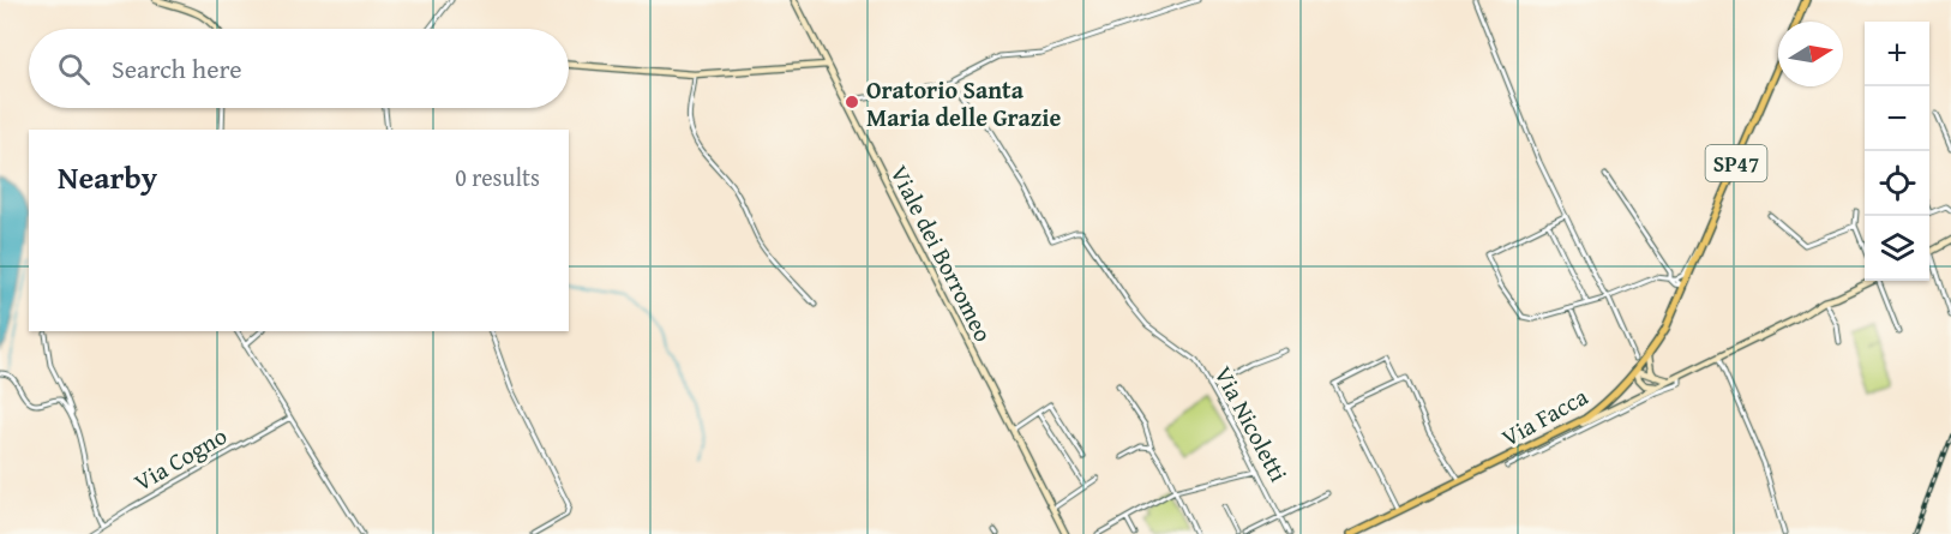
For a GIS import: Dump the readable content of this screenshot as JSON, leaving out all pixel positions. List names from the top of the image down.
{
  "streets": {
    "main road": ["SP47", "Via Facca"],
    "street": ["Viale dei Borromeo", "Via Nicoletti", "Via Cogno"]
  },
  "crossings": [
    ["SP47", "Via Facca"]
  ],
  "places": ["Oratorio Santa Maria delle Grazie"],
  "north": "right",
  "page": {
    "map_buttons": ["+", "−"],
    "search": "Search here",
    "heading": ["Nearby", "0 results"]
  }
}
